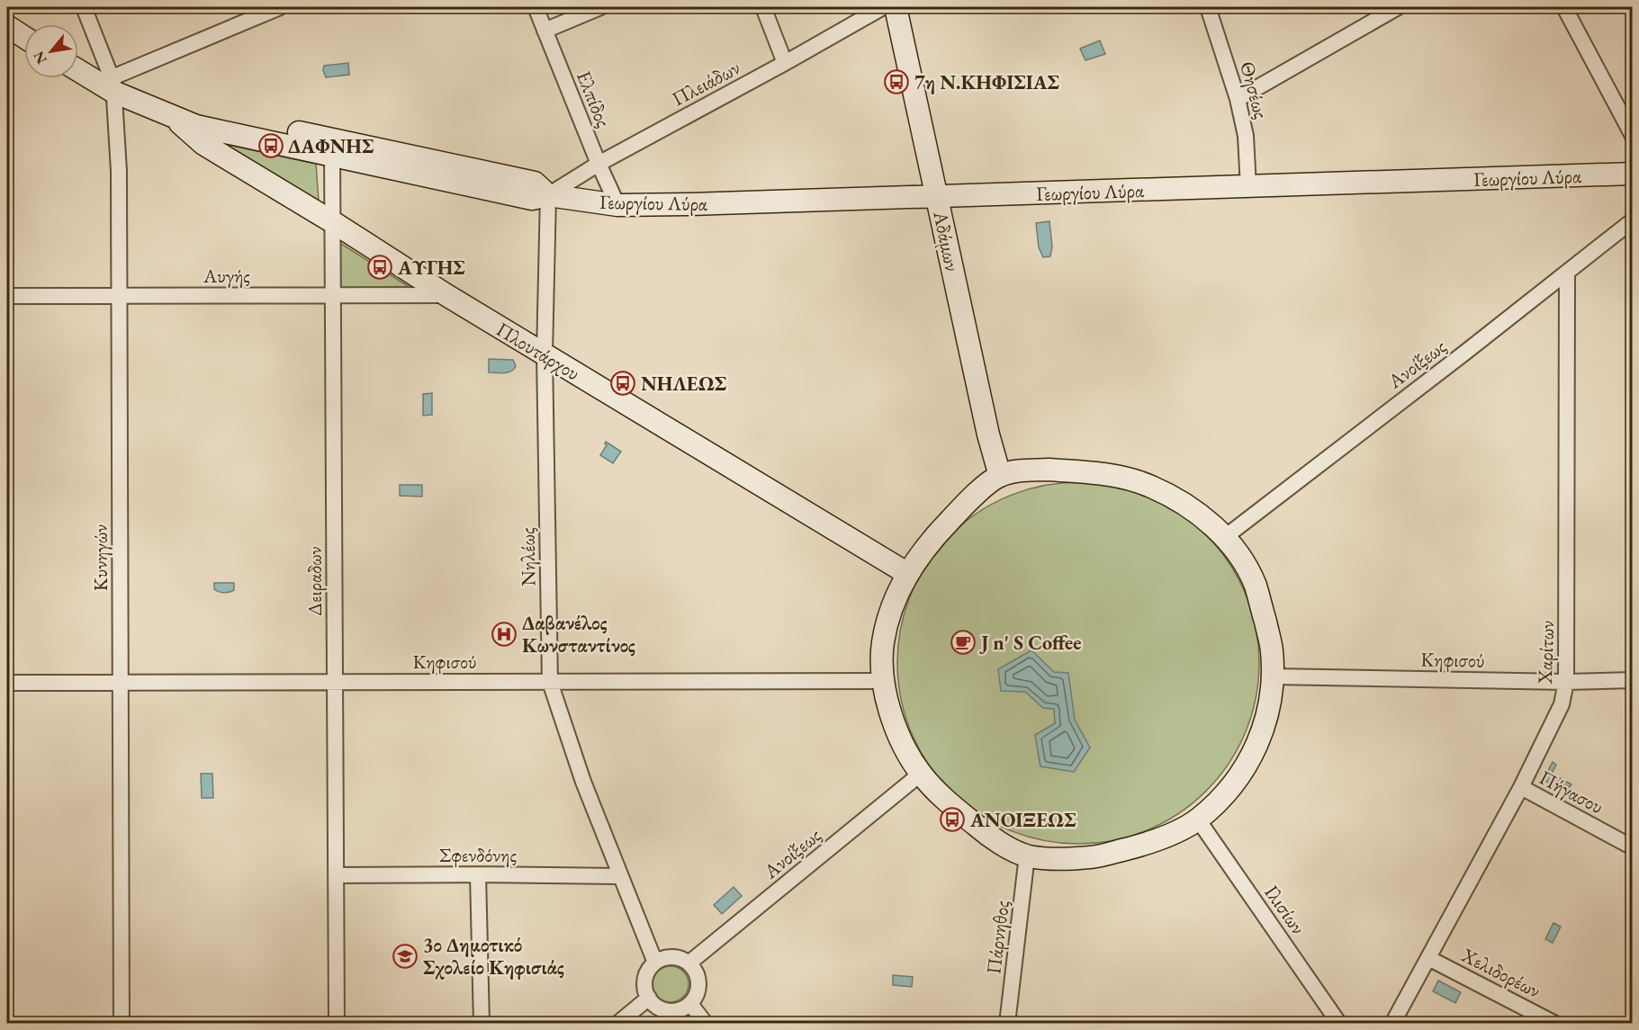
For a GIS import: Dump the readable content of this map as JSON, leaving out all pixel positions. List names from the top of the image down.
{
  "streets": {
    "street": [
      "Πλειάδων",
      "Θησέως",
      "Ελπίδος",
      "Γεωργίου Λύρα",
      "Αδάμων",
      "Αυγής",
      "Πλουτάρχου",
      "Ανοίξεως",
      "Νηλέως",
      "Κυνηγών",
      "Δειραδων",
      "Χαρίτων",
      "Κηφισού",
      "Πήγασου",
      "Σφενδόνης",
      "Ιλισίων",
      "Πάρνηθος",
      "Χελιδορέων"
    ]
  },
  "crossings": [
    ["Πλειάδων", "Ελπίδος"],
    ["Πλειάδων", "Γεωργίου Λύρα"],
    ["Πλειάδων", "Νηλέως"],
    ["Θησέως", "Γεωργίου Λύρα"],
    ["Ελπίδος", "Γεωργίου Λύρα"],
    ["Γεωργίου Λύρα", "Αδάμων"],
    ["Γεωργίου Λύρα", "Πλουτάρχου"],
    ["Γεωργίου Λύρα", "Νηλέως"],
    ["Γεωργίου Λύρα", "Δειραδων"],
    ["Αυγής", "Πλουτάρχου"],
    ["Αυγής", "Κυνηγών"],
    ["Αυγής", "Δειραδων"],
    ["Πλουτάρχου", "Νηλέως"],
    ["Πλουτάρχου", "Δειραδων"],
    ["Ανοίξεως", "Νηλέως"],
    ["Ανοίξεως", "Χαρίτων"],
    ["Νηλέως", "Κηφισού"],
    ["Νηλέως", "Σφενδόνης"],
    ["Κυνηγών", "Κηφισού"],
    ["Δειραδων", "Κηφισού"],
    ["Δειραδων", "Σφενδόνης"],
    ["Χαρίτων", "Κηφισού"],
    ["Χαρίτων", "Πήγασου"],
    ["Χαρίτων", "Χελιδορέων"]
  ],
  "places": {
    "bus stop": [
      "7η Ν.ΚΗΦΙΣΙΑΣ",
      "ΔΑΦΝΗΣ",
      "ΑΥΓΗΣ",
      "ΝΗΛΕΩΣ",
      "ΑΝΟΙΞΕΩΣ"
    ],
    "hospital": ["Δαβανέλος Κωνσταντίνος"],
    "cafe": ["J n' S Coffee"],
    "school or university": ["3ο Δημοτικό Σχολείο Κηφισιάς"]
  },
  "north": "bottom left"
}
